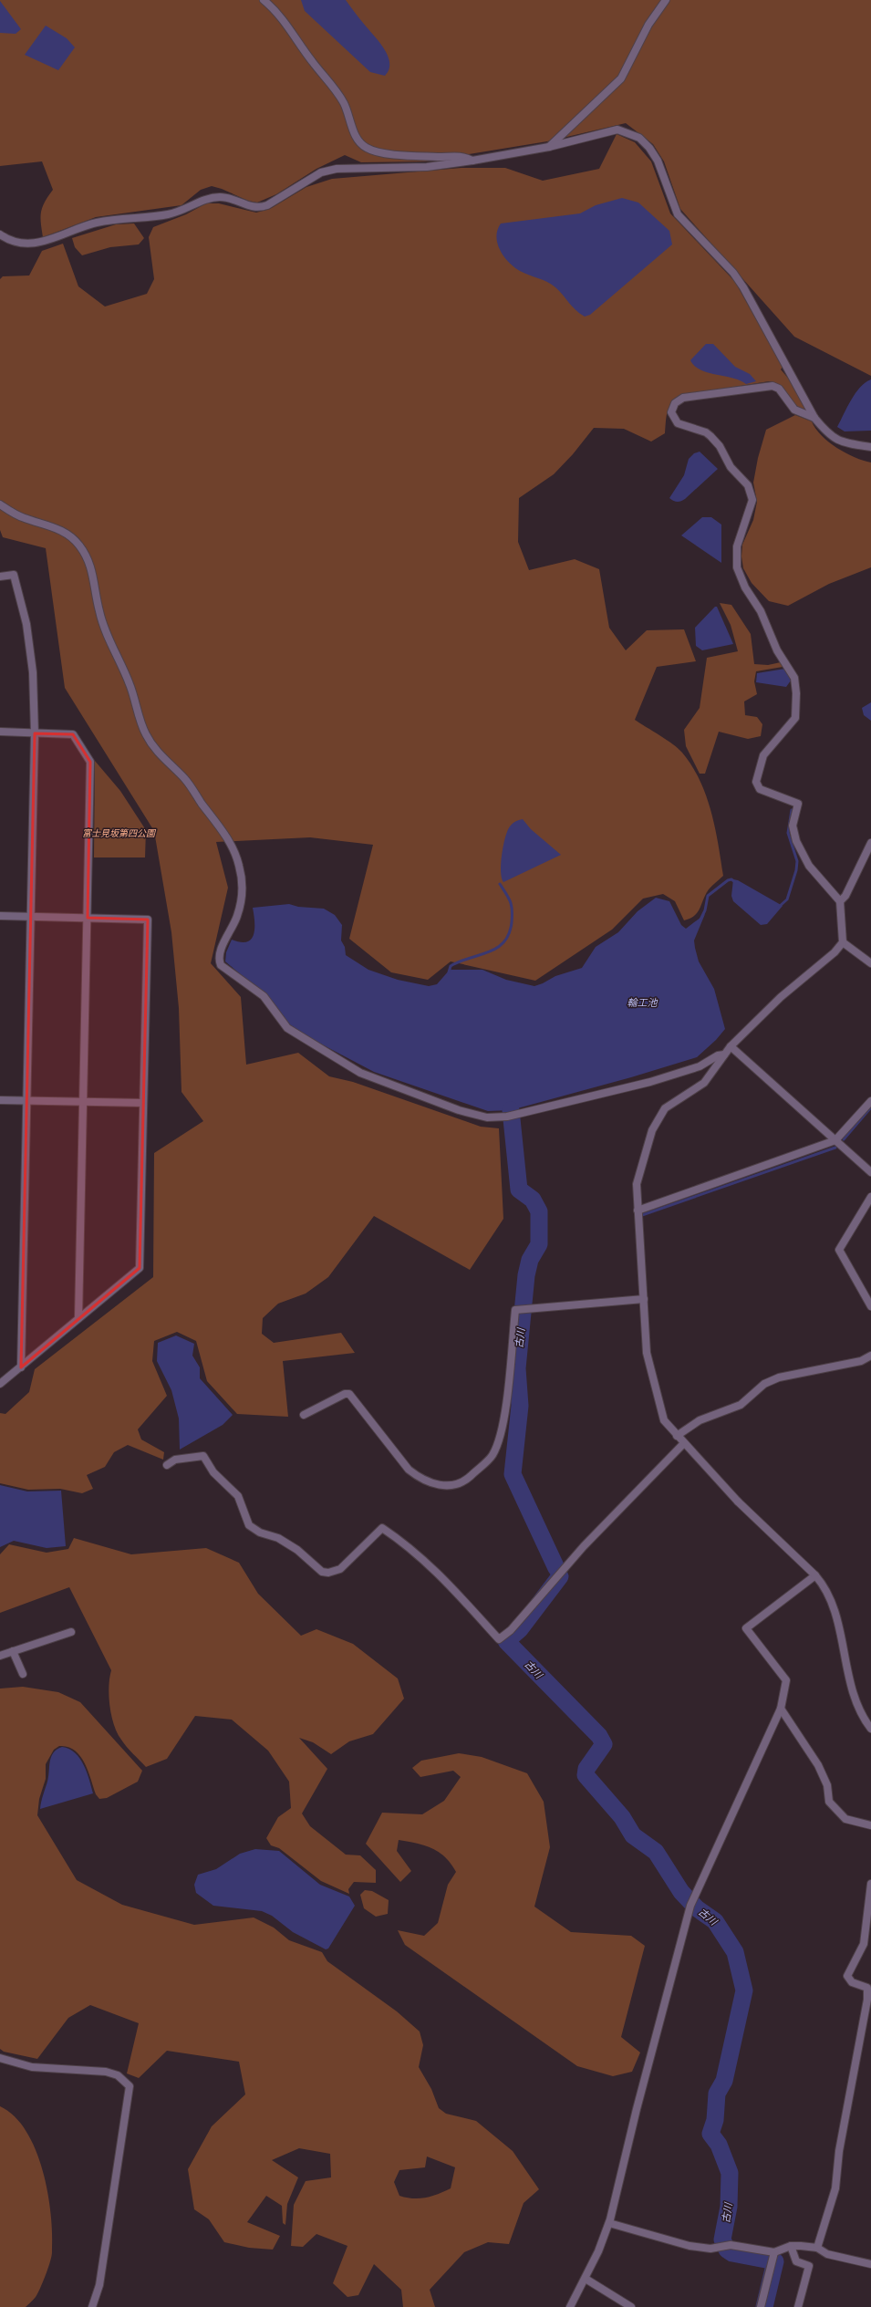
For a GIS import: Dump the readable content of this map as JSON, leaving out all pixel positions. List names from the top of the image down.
{
  "water": ["輪工池", "古川"],
  "parks": ["富士見坂第四公園"]
}
